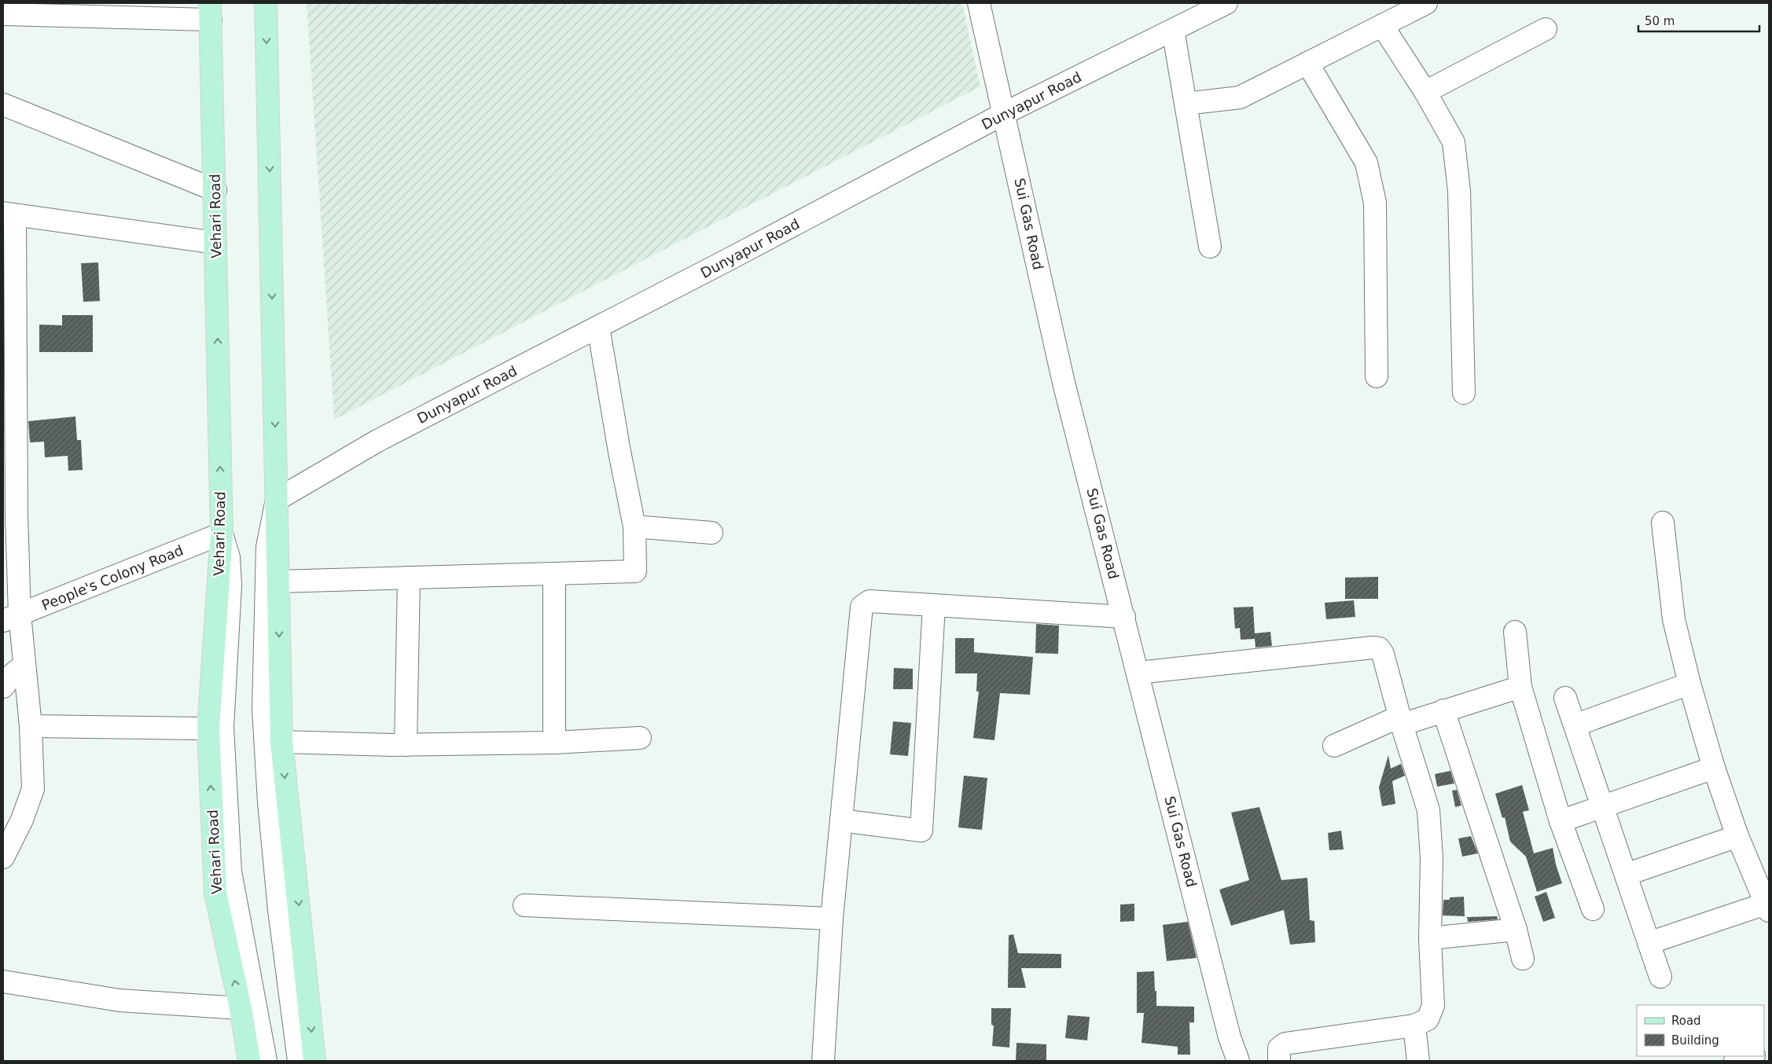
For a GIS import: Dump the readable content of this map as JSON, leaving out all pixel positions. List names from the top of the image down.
{
  "streets": {
    "main road": ["Vehari Road"],
    "street": ["Dunyapur Road", "Sui Gas Road", "People's Colony Road"]
  },
  "crossings": [
    ["Dunyapur Road", "Sui Gas Road"],
    ["Vehari Road", "People's Colony Road"]
  ],
  "legend": ["Road", "Building"],
  "scale_bar": "50 m"
}
